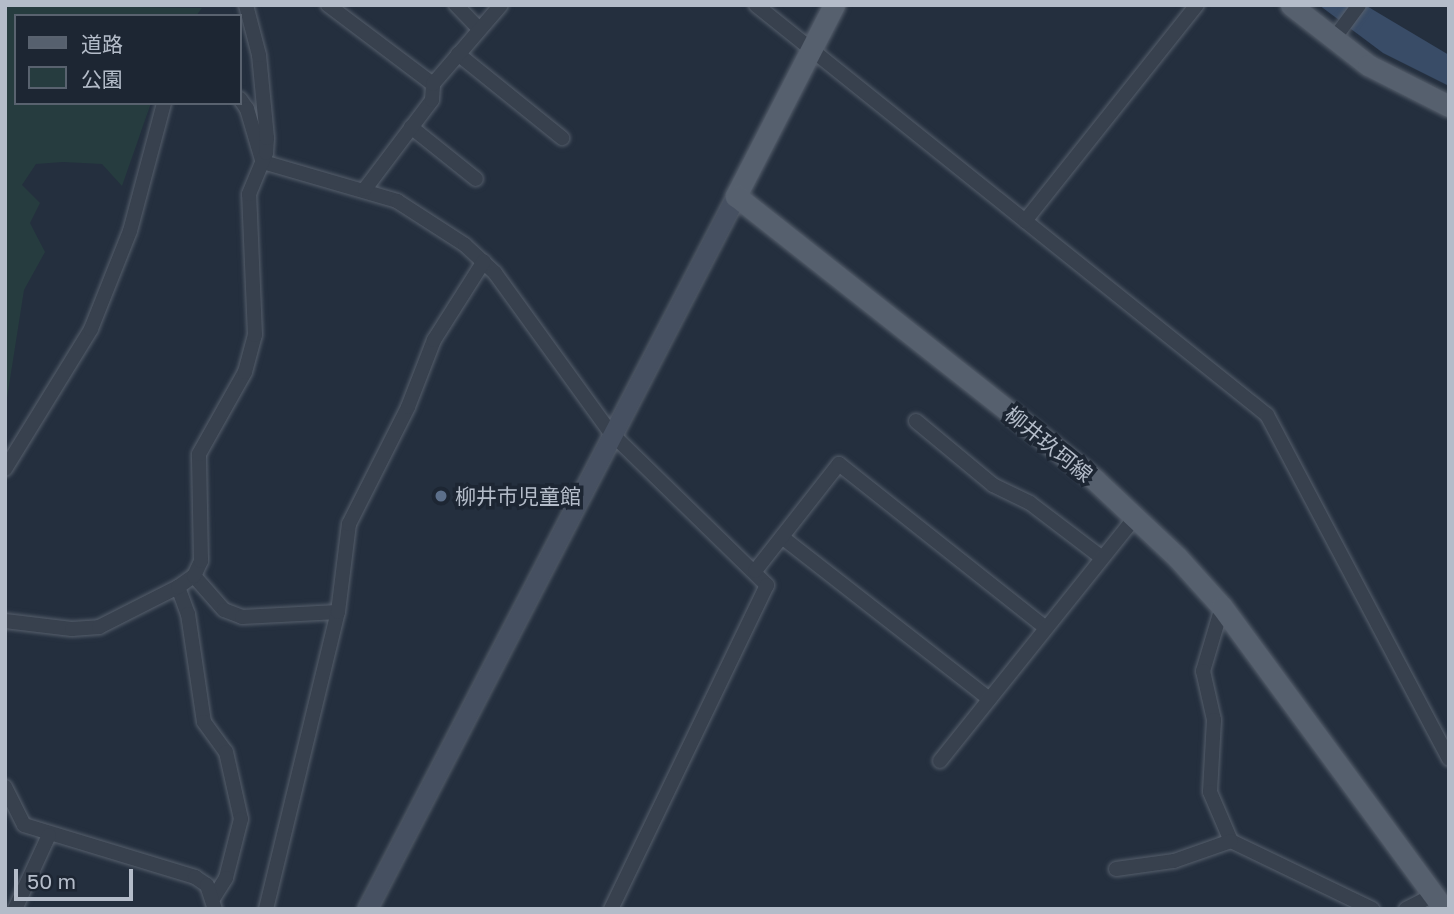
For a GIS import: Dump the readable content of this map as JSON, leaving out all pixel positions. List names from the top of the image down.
{
  "streets": {
    "main road": ["柳井玖珂線"]
  },
  "places": ["柳井市児童館"],
  "legend": ["道路", "公園"],
  "scale_bar": "50 m"
}
